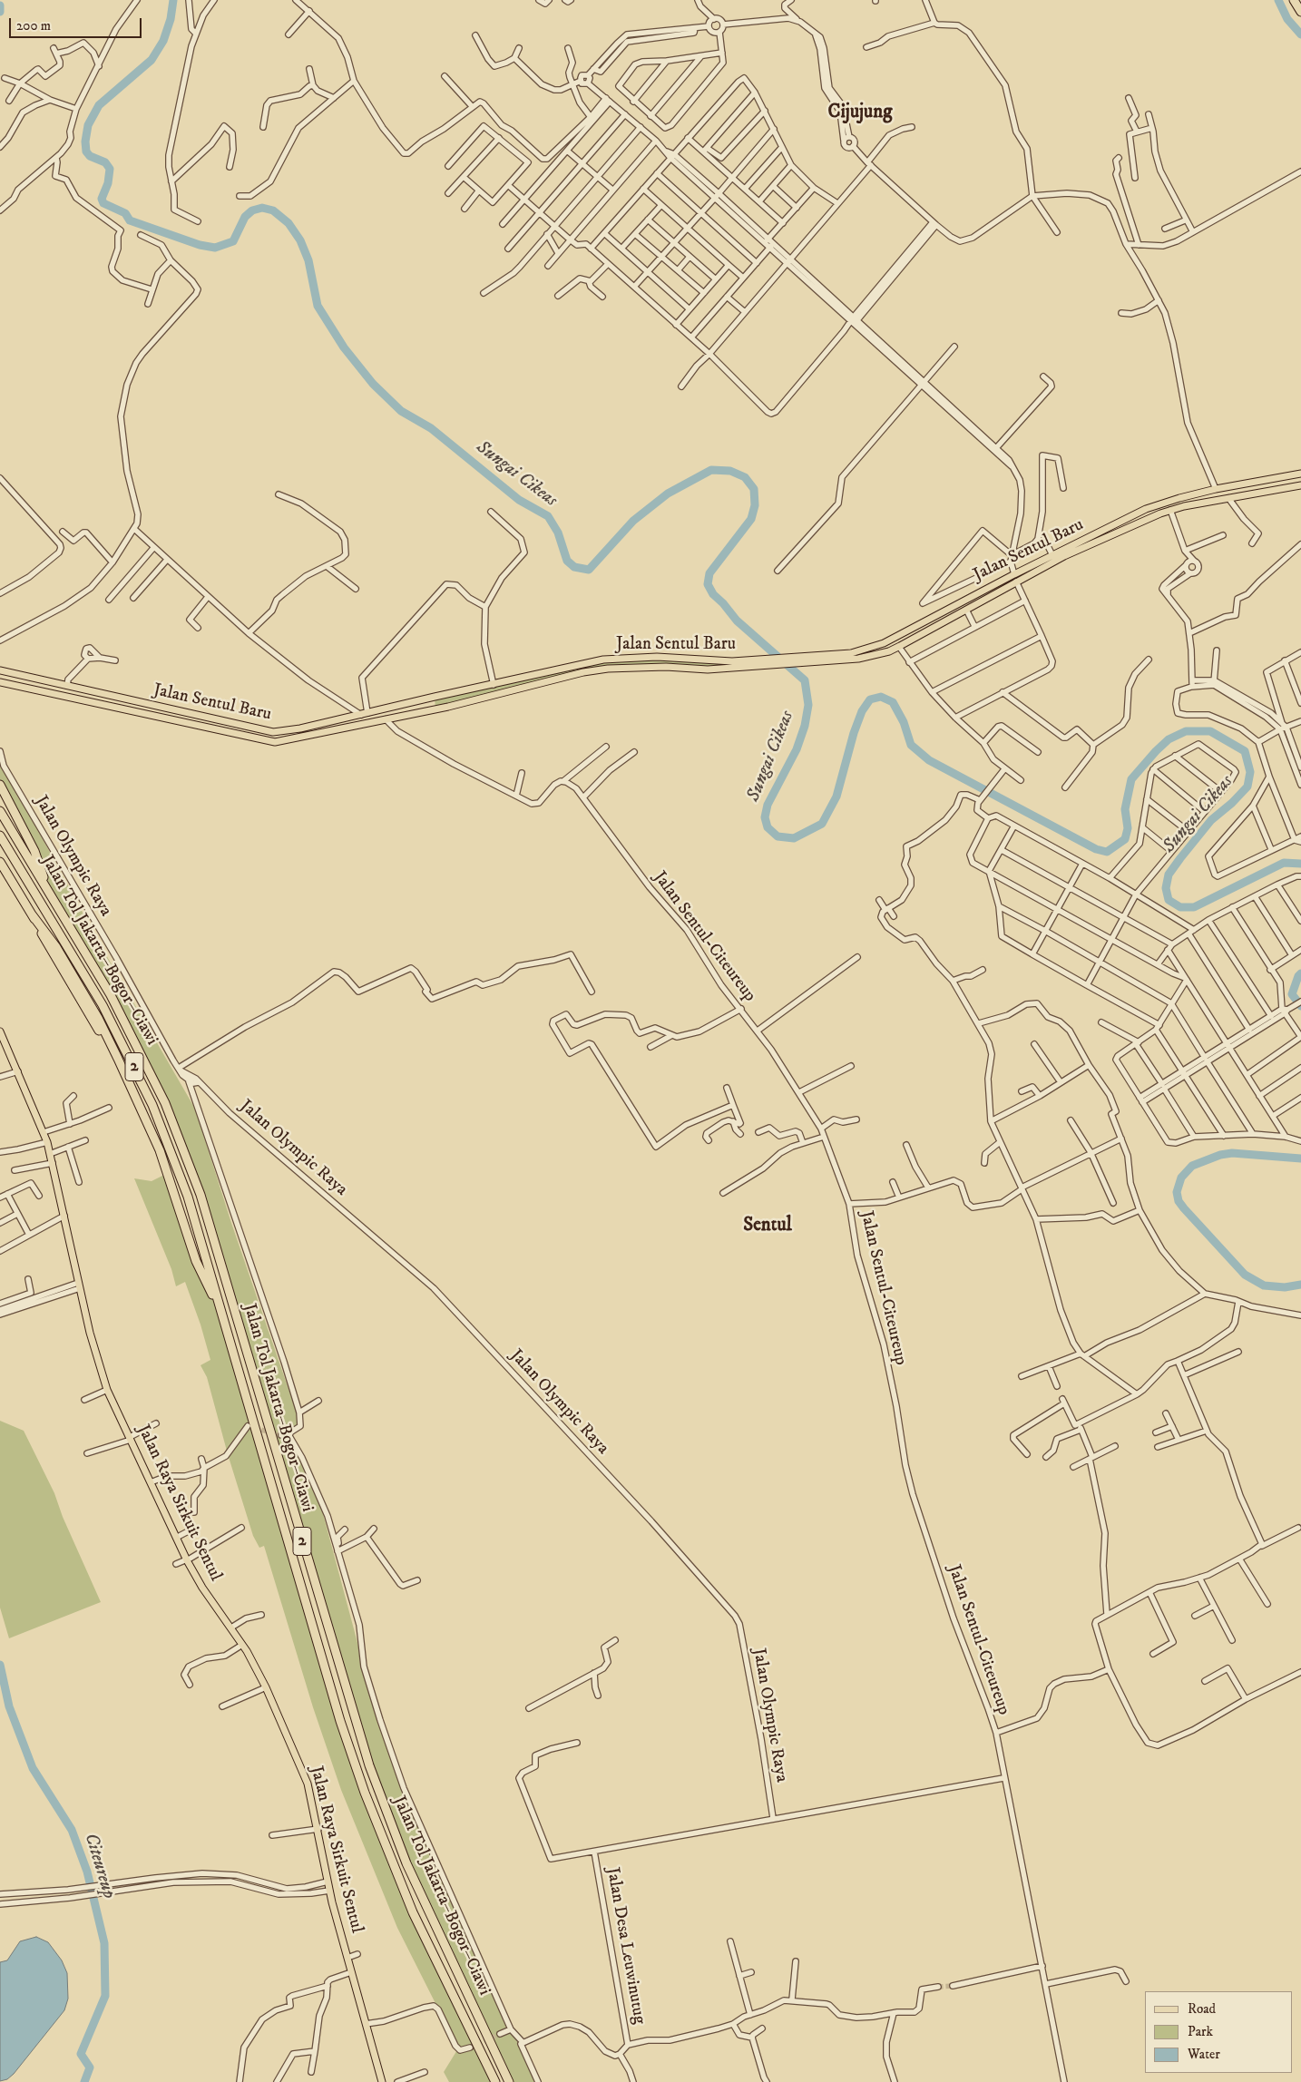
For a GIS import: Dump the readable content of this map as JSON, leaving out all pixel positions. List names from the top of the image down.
{
  "streets": {
    "highway": ["Jalan Tol Jakarta–Bogor–Ciawi", "2"],
    "main road": ["Jalan Sentul Baru", "Jalan Raya Sirkuit Sentul"],
    "street": ["Jalan Olympic Raya", "Jalan Sentul-Citeureup", "Jalan Desa Leuwinutug"]
  },
  "districts": ["Cijujung", "Sentul"],
  "water": ["Sungai Cikeas", "Citeureup"],
  "legend": ["Road", "Park", "Water"],
  "scale_bar": "200 m"
}
